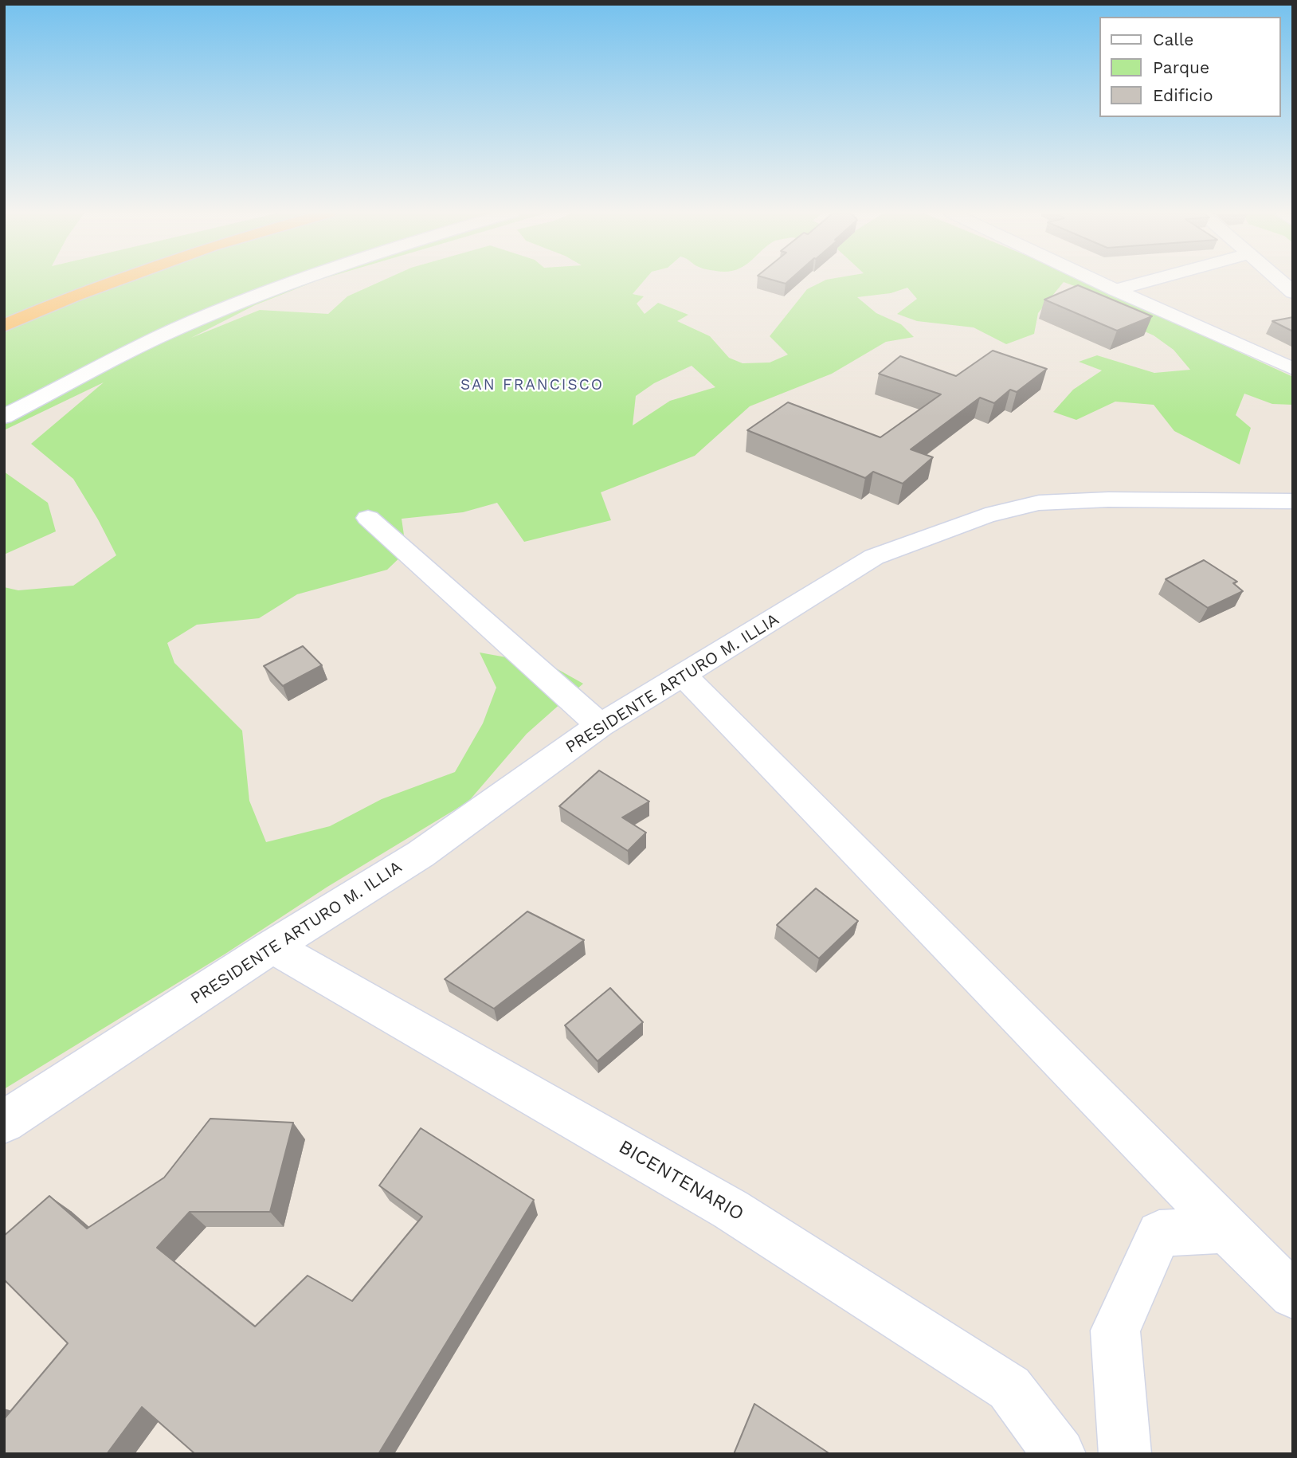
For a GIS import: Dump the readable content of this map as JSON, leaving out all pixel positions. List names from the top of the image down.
{
  "streets": {
    "street": ["PRESIDENTE ARTURO M. ILLIA", "BICENTENARIO"]
  },
  "crossings": [
    ["PRESIDENTE ARTURO M. ILLIA", "BICENTENARIO"]
  ],
  "districts": ["SAN FRANCISCO"],
  "legend": ["Calle", "Parque", "Edificio"]
}
